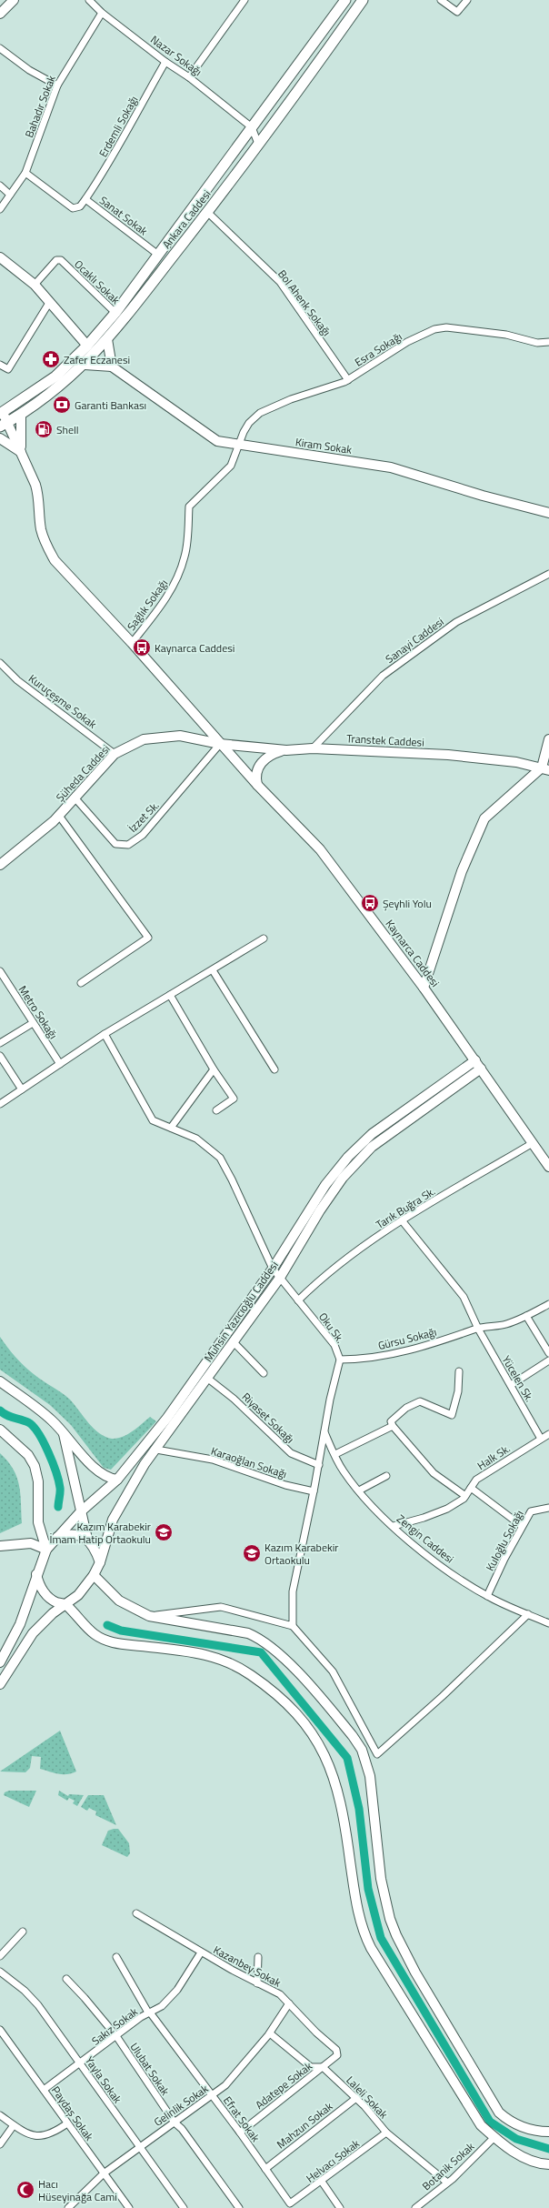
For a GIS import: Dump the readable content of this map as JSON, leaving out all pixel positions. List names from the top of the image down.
{
  "streets": {
    "main road": ["Ankara Caddesi"],
    "street": [
      "Nazar Sokağı",
      "Bahadır Sokak",
      "Erdemli Sokağı",
      "Sanat Sokak",
      "Ocaklı Sokak",
      "Bol Ahenk Sokağı",
      "Esra Sokağı",
      "Kiram Sokak",
      "Sağlık Sokağı",
      "Sanayi Caddesi",
      "Kuruçeşme Sokak",
      "Transtek Caddesi",
      "Şüheda Caddesi",
      "İzzet Sk.",
      "Kaynarca Caddesi",
      "Metro Sokağı",
      "Tarık Buğra Sk.",
      "Muhsin Yazıcıoğlu Caddesi",
      "Oku Sk.",
      "Gürsu Sokağı",
      "Yücelen Sk.",
      "Riyaset Sokağı",
      "Halk Sk.",
      "Karaoğlan Sokağı",
      "Zengin Caddesi",
      "Kuloğlu Sokağı",
      "Kazanbey Sokak",
      "Sakız Sokak",
      "Ulubat Sokak",
      "Yayla Sokak",
      "Adatepe Sokak",
      "Laleli Sokak",
      "Gelinlik Sokak",
      "Paydaş Sokak",
      "Efrat Sokak",
      "Mahzun Sokak",
      "Helvacı Sokak",
      "Botanik Sokak"
    ]
  },
  "crossings": [
    ["Nazar Sokağı", "Bahadır Sokak"],
    ["Nazar Sokağı", "Erdemli Sokağı"],
    ["Nazar Sokağı", "Ankara Caddesi"],
    ["Bahadır Sokak", "Sanat Sokak"],
    ["Erdemli Sokağı", "Sanat Sokak"],
    ["Sanat Sokak", "Ankara Caddesi"],
    ["Ankara Caddesi", "Ocaklı Sokak"],
    ["Ankara Caddesi", "Bol Ahenk Sokağı"],
    ["Ankara Caddesi", "Kaynarca Caddesi"],
    ["Bol Ahenk Sokağı", "Esra Sokağı"],
    ["Esra Sokağı", "Kiram Sokak"],
    ["Esra Sokağı", "Sağlık Sokağı"],
    ["Kiram Sokak", "Sağlık Sokağı"],
    ["Sağlık Sokağı", "Kaynarca Caddesi"],
    ["Sanayi Caddesi", "Transtek Caddesi"],
    ["Kuruçeşme Sokak", "Şüheda Caddesi"],
    ["Transtek Caddesi", "Şüheda Caddesi"],
    ["Transtek Caddesi", "İzzet Sk."],
    ["Transtek Caddesi", "Kaynarca Caddesi"],
    ["Şüheda Caddesi", "İzzet Sk."],
    ["Şüheda Caddesi", "Kaynarca Caddesi"],
    ["İzzet Sk.", "Kaynarca Caddesi"],
    ["Kaynarca Caddesi", "Tarık Buğra Sk."],
    ["Kaynarca Caddesi", "Muhsin Yazıcıoğlu Caddesi"],
    ["Tarık Buğra Sk.", "Oku Sk."],
    ["Tarık Buğra Sk.", "Yücelen Sk."],
    ["Muhsin Yazıcıoğlu Caddesi", "Oku Sk."],
    ["Muhsin Yazıcıoğlu Caddesi", "Riyaset Sokağı"],
    ["Muhsin Yazıcıoğlu Caddesi", "Karaoğlan Sokağı"],
    ["Oku Sk.", "Gürsu Sokağı"],
    ["Oku Sk.", "Riyaset Sokağı"],
    ["Oku Sk.", "Karaoğlan Sokağı"],
    ["Oku Sk.", "Zengin Caddesi"],
    ["Gürsu Sokağı", "Yücelen Sk."],
    ["Yücelen Sk.", "Halk Sk."],
    ["Halk Sk.", "Zengin Caddesi"],
    ["Zengin Caddesi", "Kuloğlu Sokağı"],
    ["Kazanbey Sokak", "Sakız Sokak"],
    ["Kazanbey Sokak", "Adatepe Sokak"],
    ["Kazanbey Sokak", "Laleli Sokak"],
    ["Kazanbey Sokak", "Gelinlik Sokak"],
    ["Sakız Sokak", "Ulubat Sokak"],
    ["Sakız Sokak", "Yayla Sokak"],
    ["Sakız Sokak", "Paydaş Sokak"],
    ["Sakız Sokak", "Efrat Sokak"],
    ["Ulubat Sokak", "Gelinlik Sokak"],
    ["Yayla Sokak", "Gelinlik Sokak"],
    ["Adatepe Sokak", "Laleli Sokak"],
    ["Adatepe Sokak", "Efrat Sokak"],
    ["Laleli Sokak", "Gelinlik Sokak"],
    ["Laleli Sokak", "Mahzun Sokak"],
    ["Laleli Sokak", "Helvacı Sokak"],
    ["Laleli Sokak", "Botanik Sokak"],
    ["Gelinlik Sokak", "Paydaş Sokak"],
    ["Gelinlik Sokak", "Efrat Sokak"],
    ["Efrat Sokak", "Mahzun Sokak"],
    ["Efrat Sokak", "Helvacı Sokak"]
  ],
  "places": {
    "pharmacy": ["Zafer Eczanesi"],
    "bank": ["Garanti Bankası"],
    "fuel station": ["Shell"],
    "bus stop": ["Kaynarca Caddesi", "Şeyhli Yolu"],
    "school or university": ["Kazım Karabekir İmam Hatip Ortaokulu", "Kazım Karabekir Ortaokulu"],
    "mosque": ["Hacı Hüseyinağa Cami"]
  }
}
